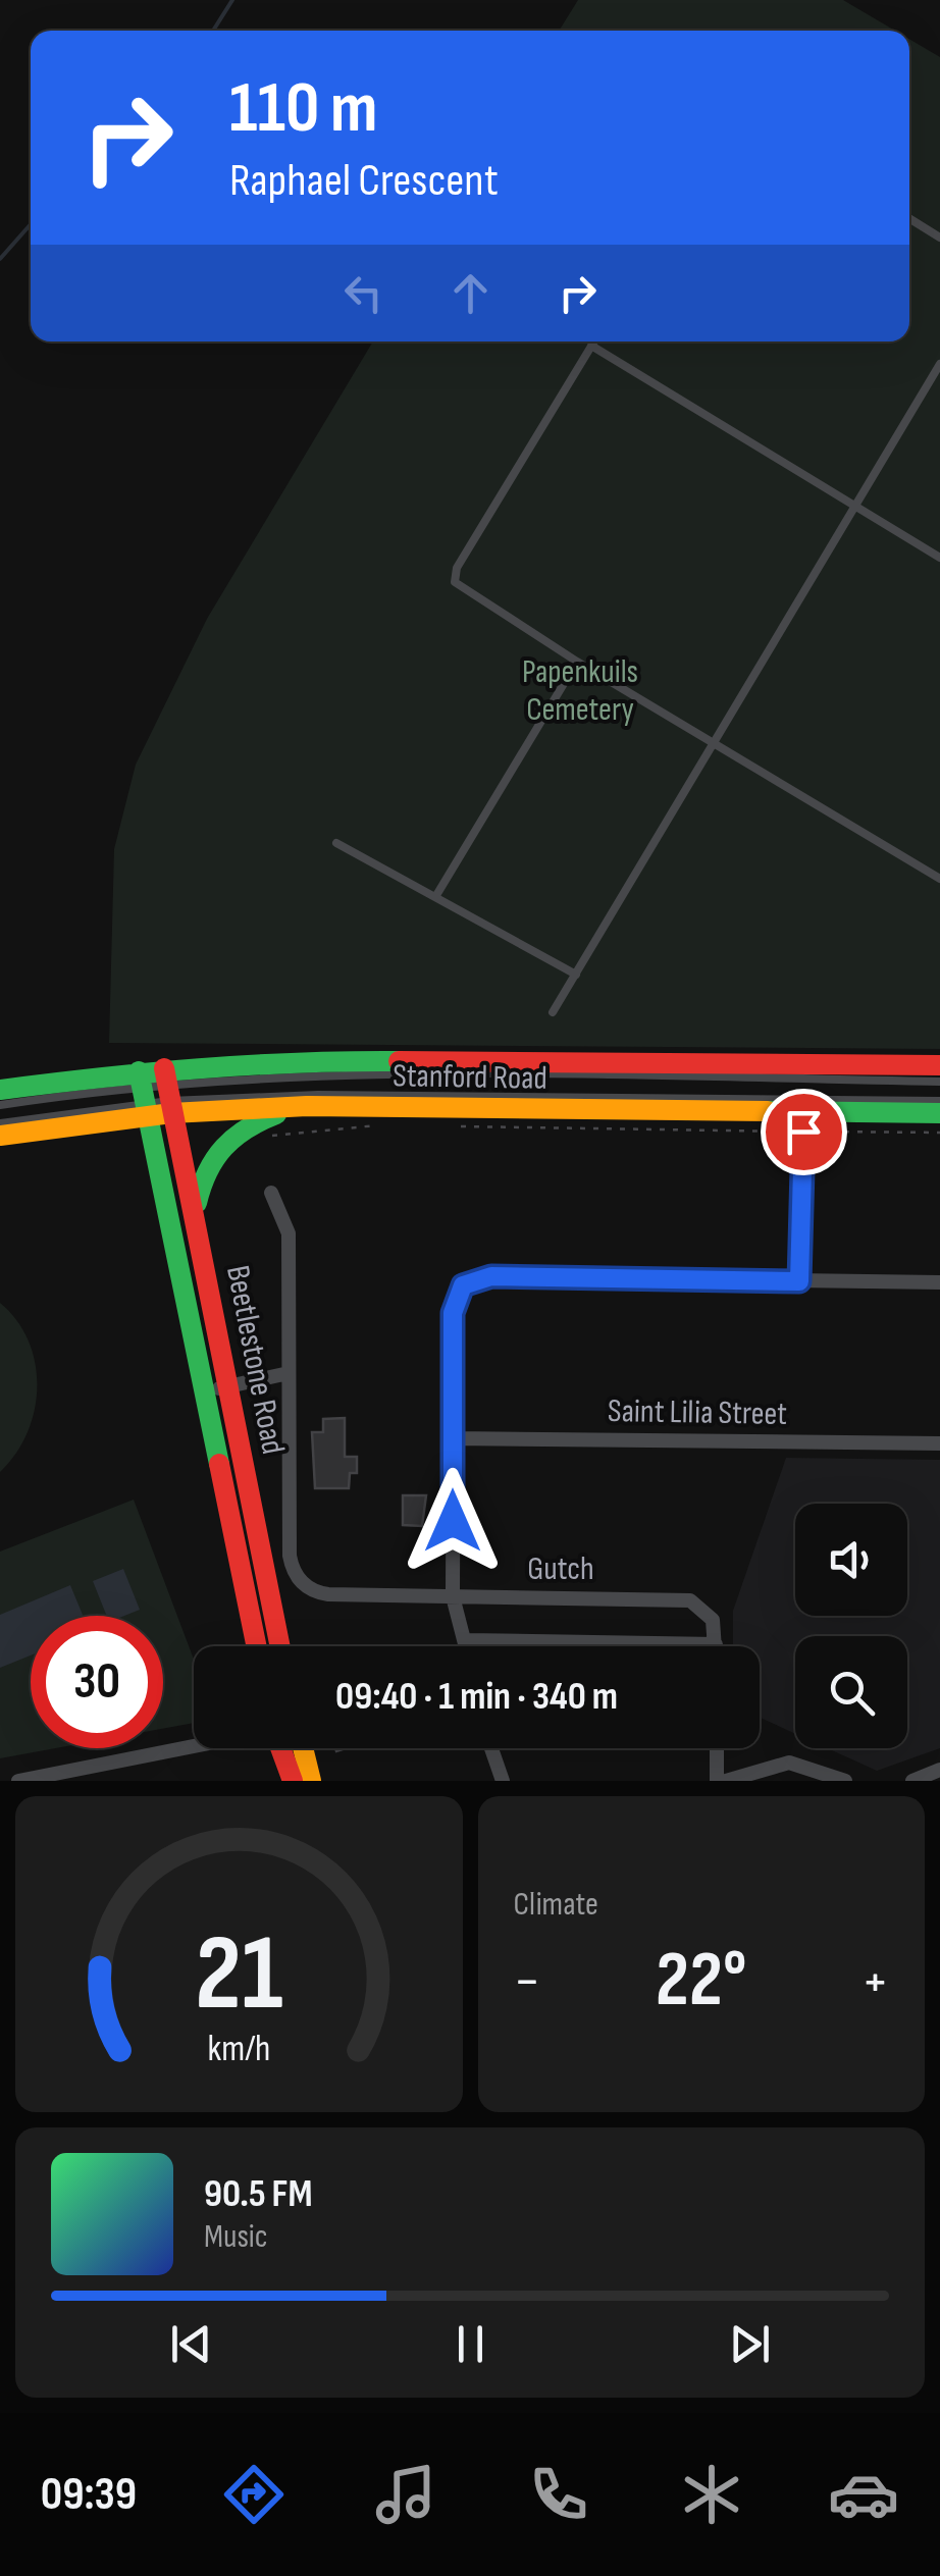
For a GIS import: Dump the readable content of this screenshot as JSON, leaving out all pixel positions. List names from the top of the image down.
{
  "streets": {
    "main road": ["Stanford Road", "Beetlestone Road"],
    "street": ["Saint Lilia Street", "Gutch"]
  },
  "crossings": [
    ["Stanford Road", "Beetlestone Road"],
    ["Beetlestone Road", "Gutch"]
  ],
  "parks": ["Papenkuils Cemetery"],
  "page": {
    "turn": ["110 m", "Raphael Crescent"],
    "limit": "30",
    "trip": "09:40 · 1 min · 340 m",
    "tile": "Climate",
    "heat": ["−", "22°", "+"],
    "song": ["90.5 FM", "Music"],
    "tabs": "09:39",
    "gauge": ["21", "km/h"]
  }
}
